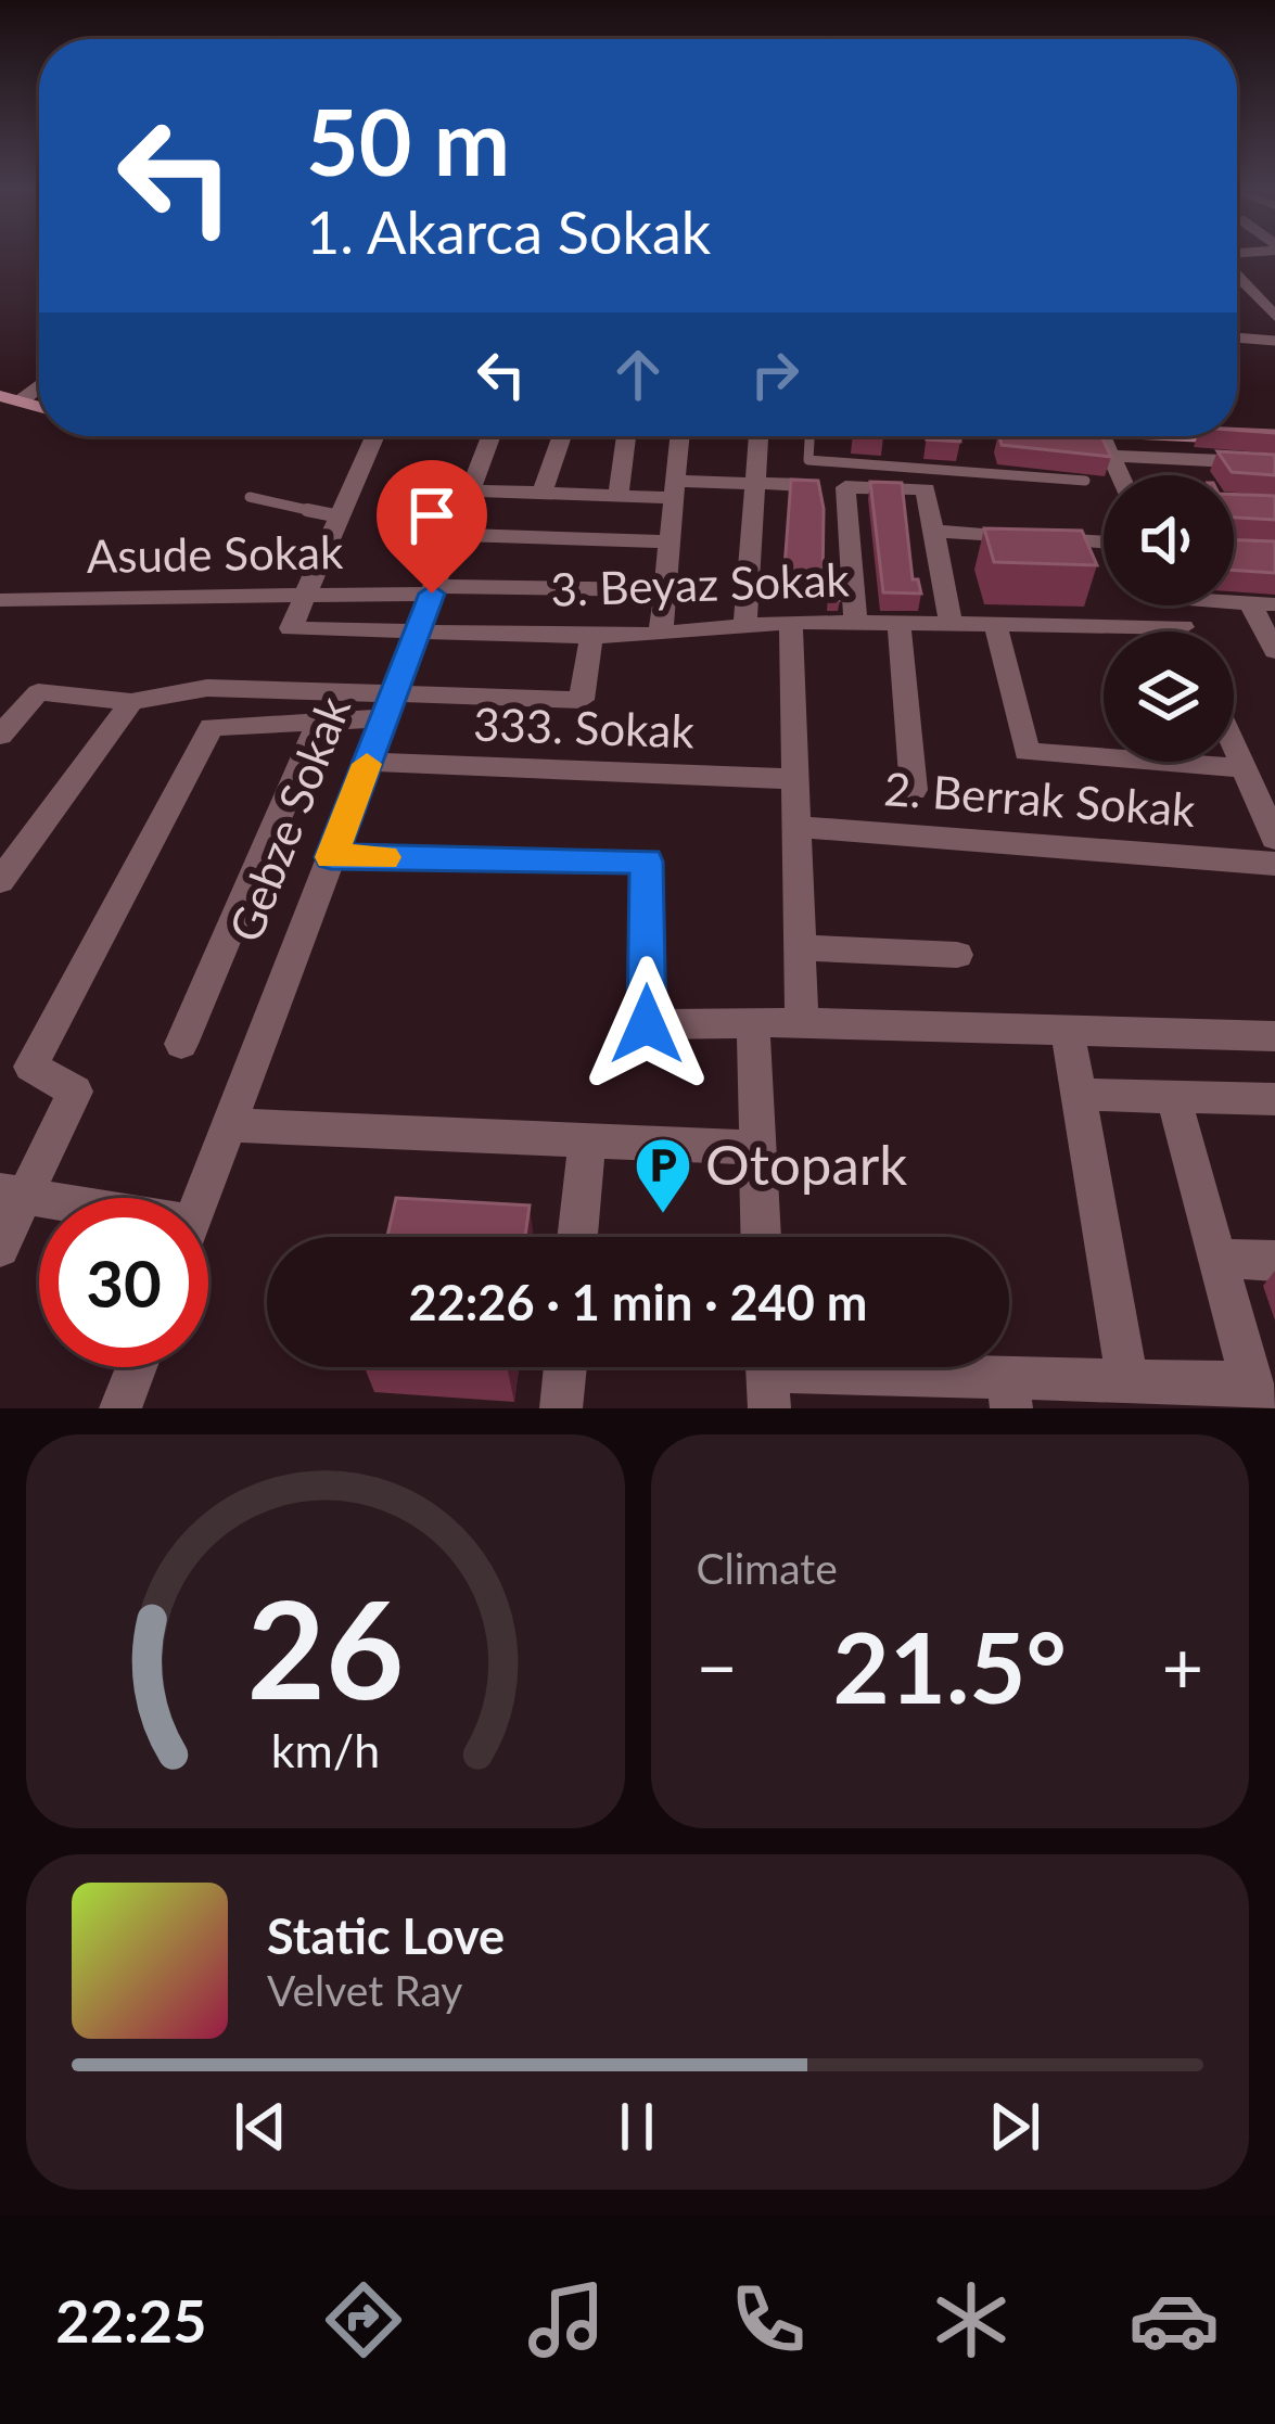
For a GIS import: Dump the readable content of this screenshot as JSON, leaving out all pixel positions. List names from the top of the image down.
{
  "streets": {
    "street": [
      "Asude Sokak",
      "3. Beyaz Sokak",
      "333. Sokak",
      "2. Berrak Sokak",
      "Gebze Sokak"
    ]
  },
  "crossings": [
    ["Asude Sokak", "3. Beyaz Sokak"],
    ["Asude Sokak", "Gebze Sokak"],
    ["3. Beyaz Sokak", "Gebze Sokak"],
    ["333. Sokak", "Gebze Sokak"]
  ],
  "places": {
    "parking": ["Otopark"]
  },
  "page": {
    "turn": ["50 m", "1. Akarca Sokak"],
    "limit": "30",
    "trip": "22:26 · 1 min · 240 m",
    "tile": "Climate",
    "heat": ["−", "21.5°", "+"],
    "song": ["Static Love", "Velvet Ray"],
    "tabs": "22:25",
    "gauge": ["26", "km/h"]
  }
}
